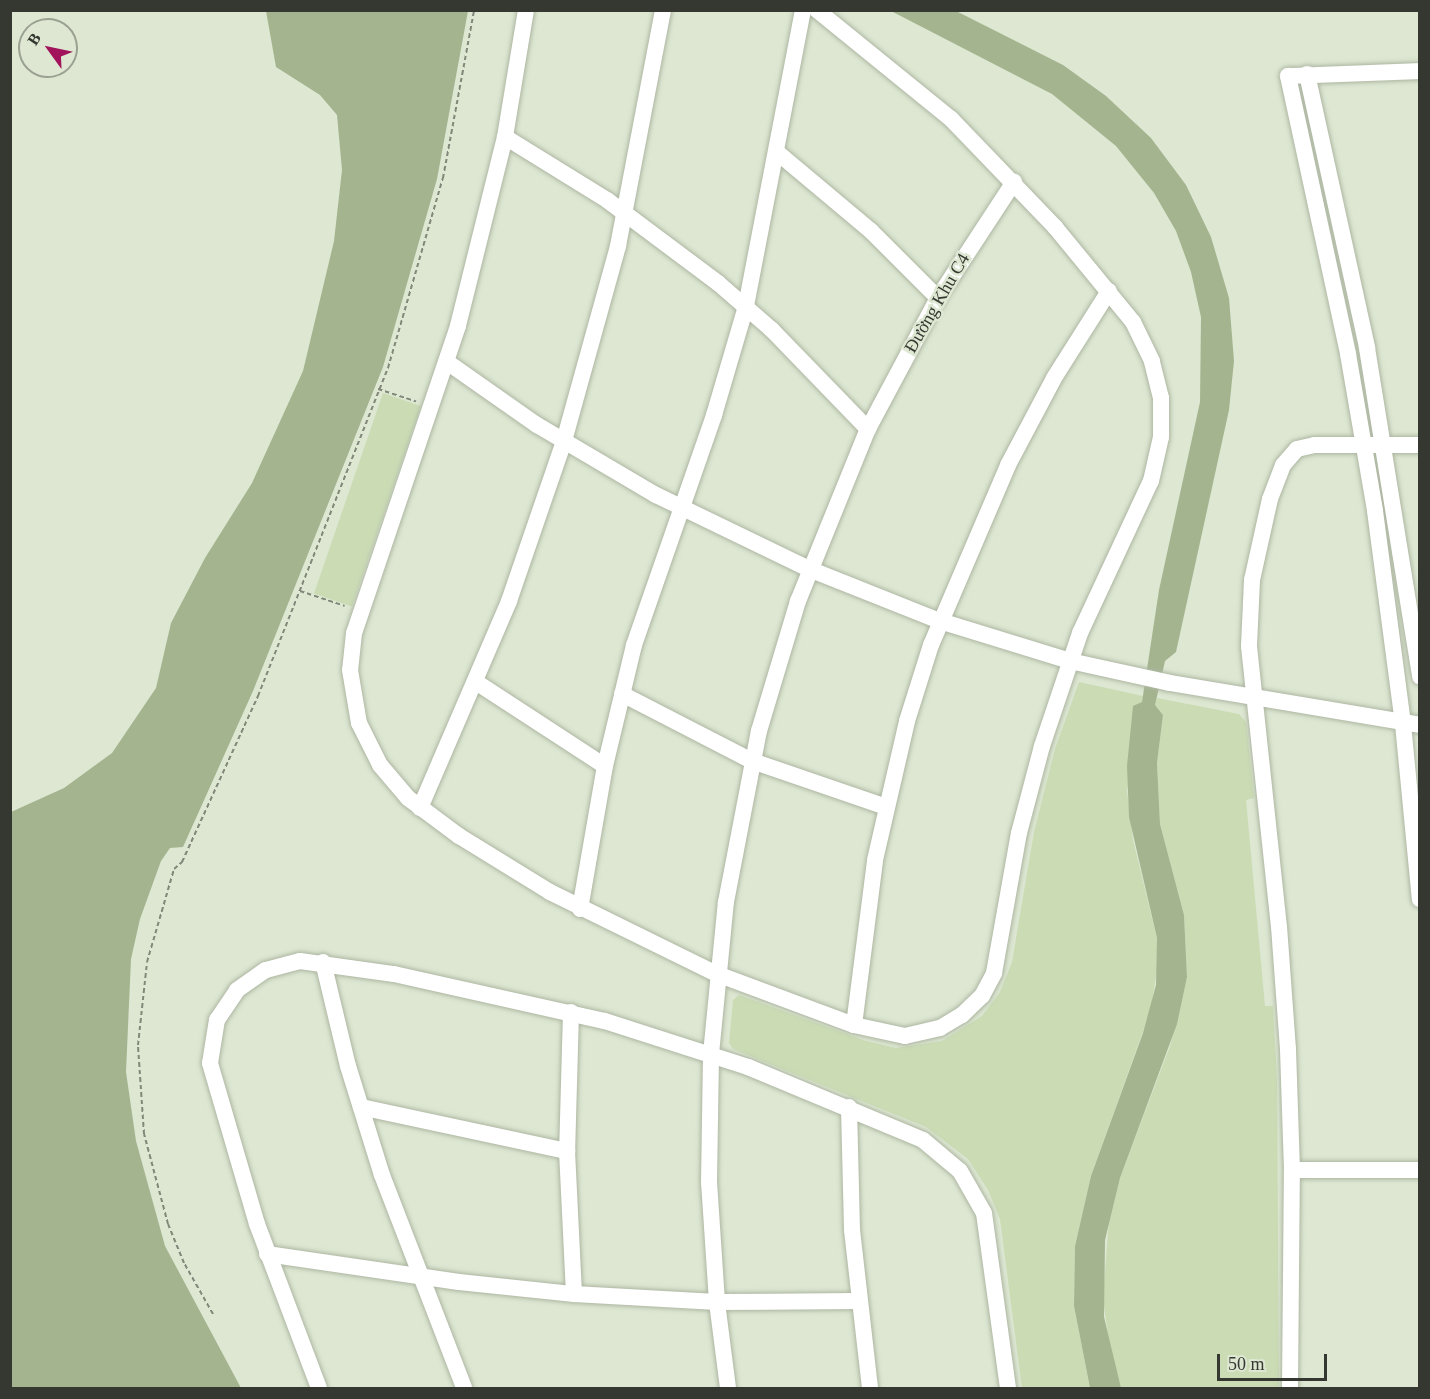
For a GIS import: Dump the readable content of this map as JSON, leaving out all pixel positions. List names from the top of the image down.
{
  "streets": {
    "street": ["Đường Khu C4"]
  },
  "scale_bar": "50 m",
  "north": "top left"
}
